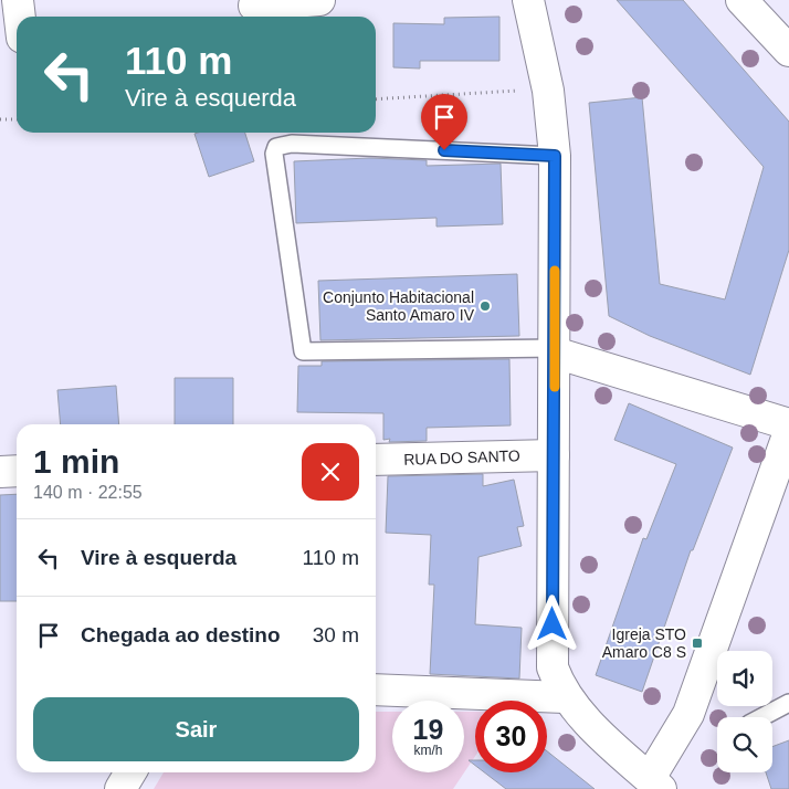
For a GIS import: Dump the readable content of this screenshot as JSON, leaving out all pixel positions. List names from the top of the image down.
{
  "streets": {
    "street": ["RUA DO SANTO"]
  },
  "places": {
    "other": ["Conjunto Habitacional Santo Amaro IV"],
    "transit": ["Igreja STO Amaro C8 S"]
  },
  "page": {
    "turn": ["110 m", "Vire à esquerda"],
    "heading": ["1 min", "140 m · 22:55"],
    "list": [
      {
        "name": "Vire à esquerda",
        "value": "110 m"
      },
      {
        "name": "Chegada ao destino",
        "value": "30 m"
      }
    ],
    "buttons": "Sair",
    "speed": "19 km/h",
    "limit": "30"
  }
}
